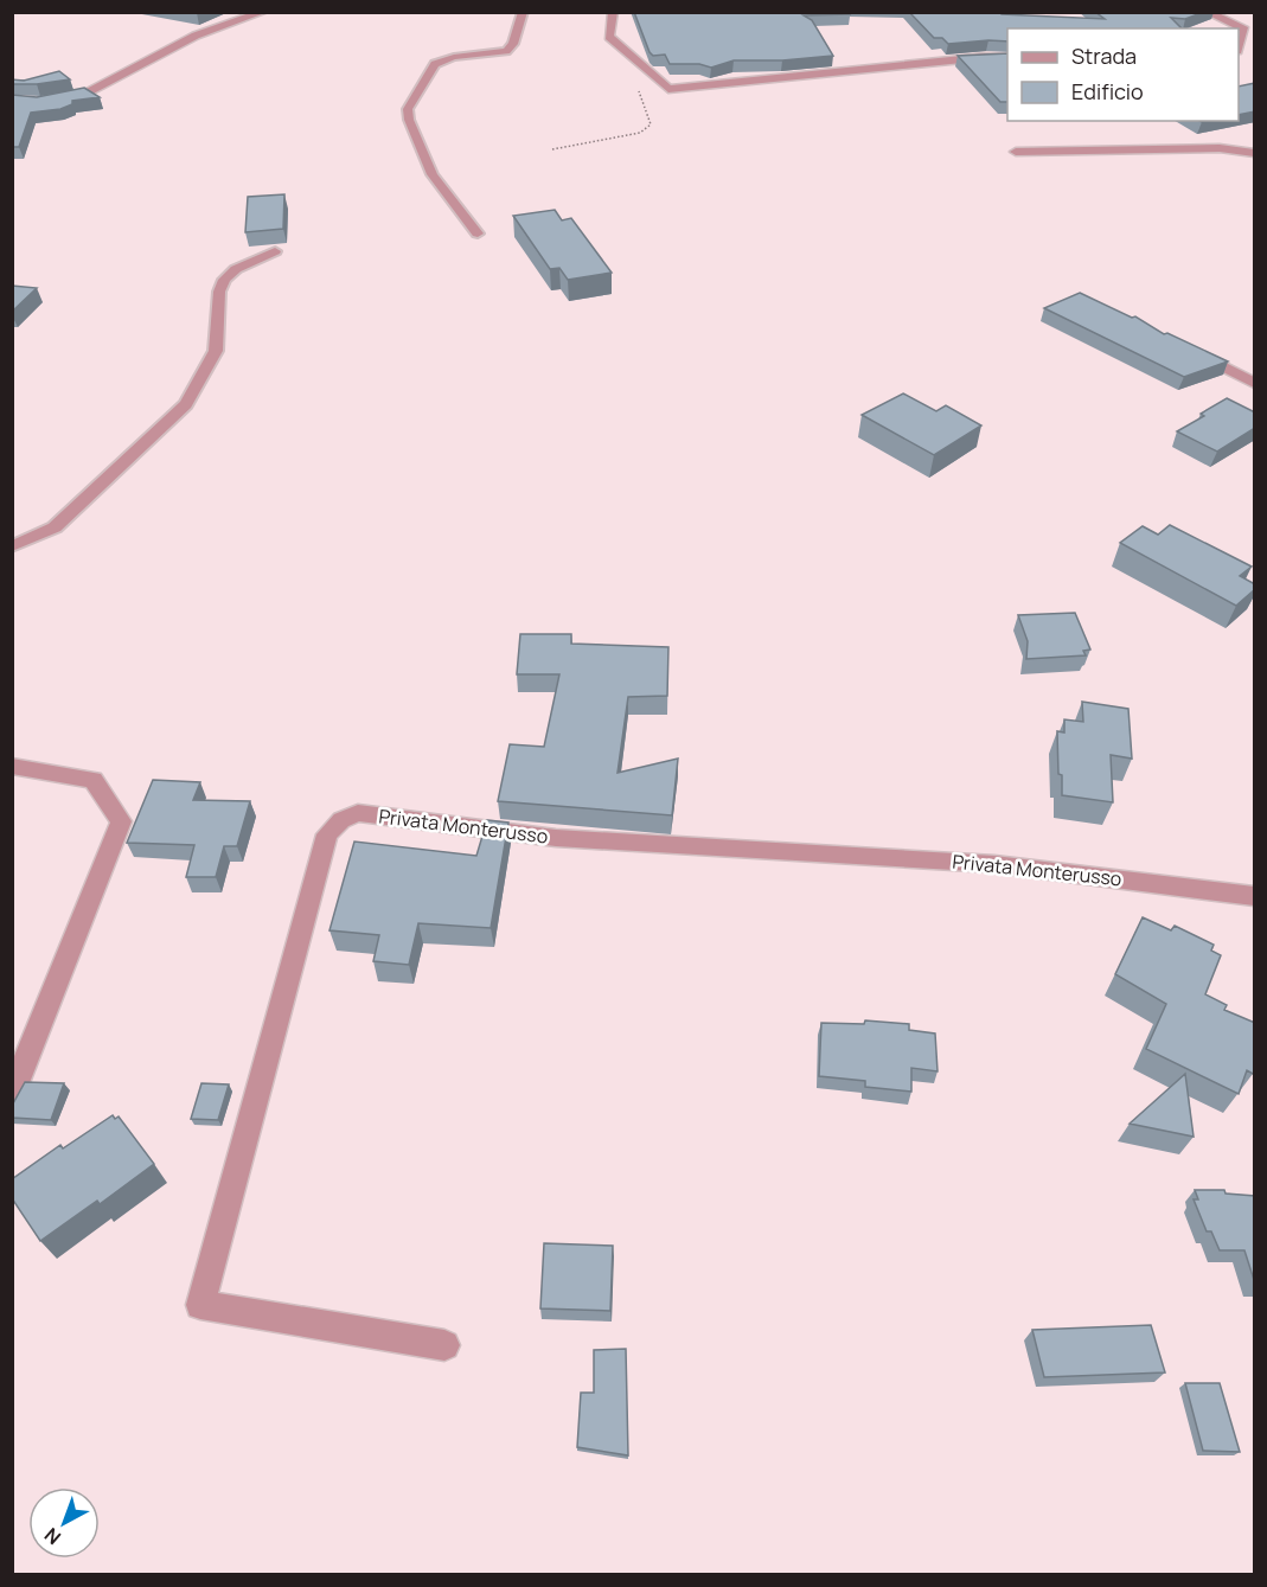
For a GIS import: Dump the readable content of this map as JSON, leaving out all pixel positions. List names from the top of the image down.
{
  "streets": {
    "street": ["Privata Monterusso"]
  },
  "legend": ["Strada", "Edificio"],
  "north": "bottom left"
}
